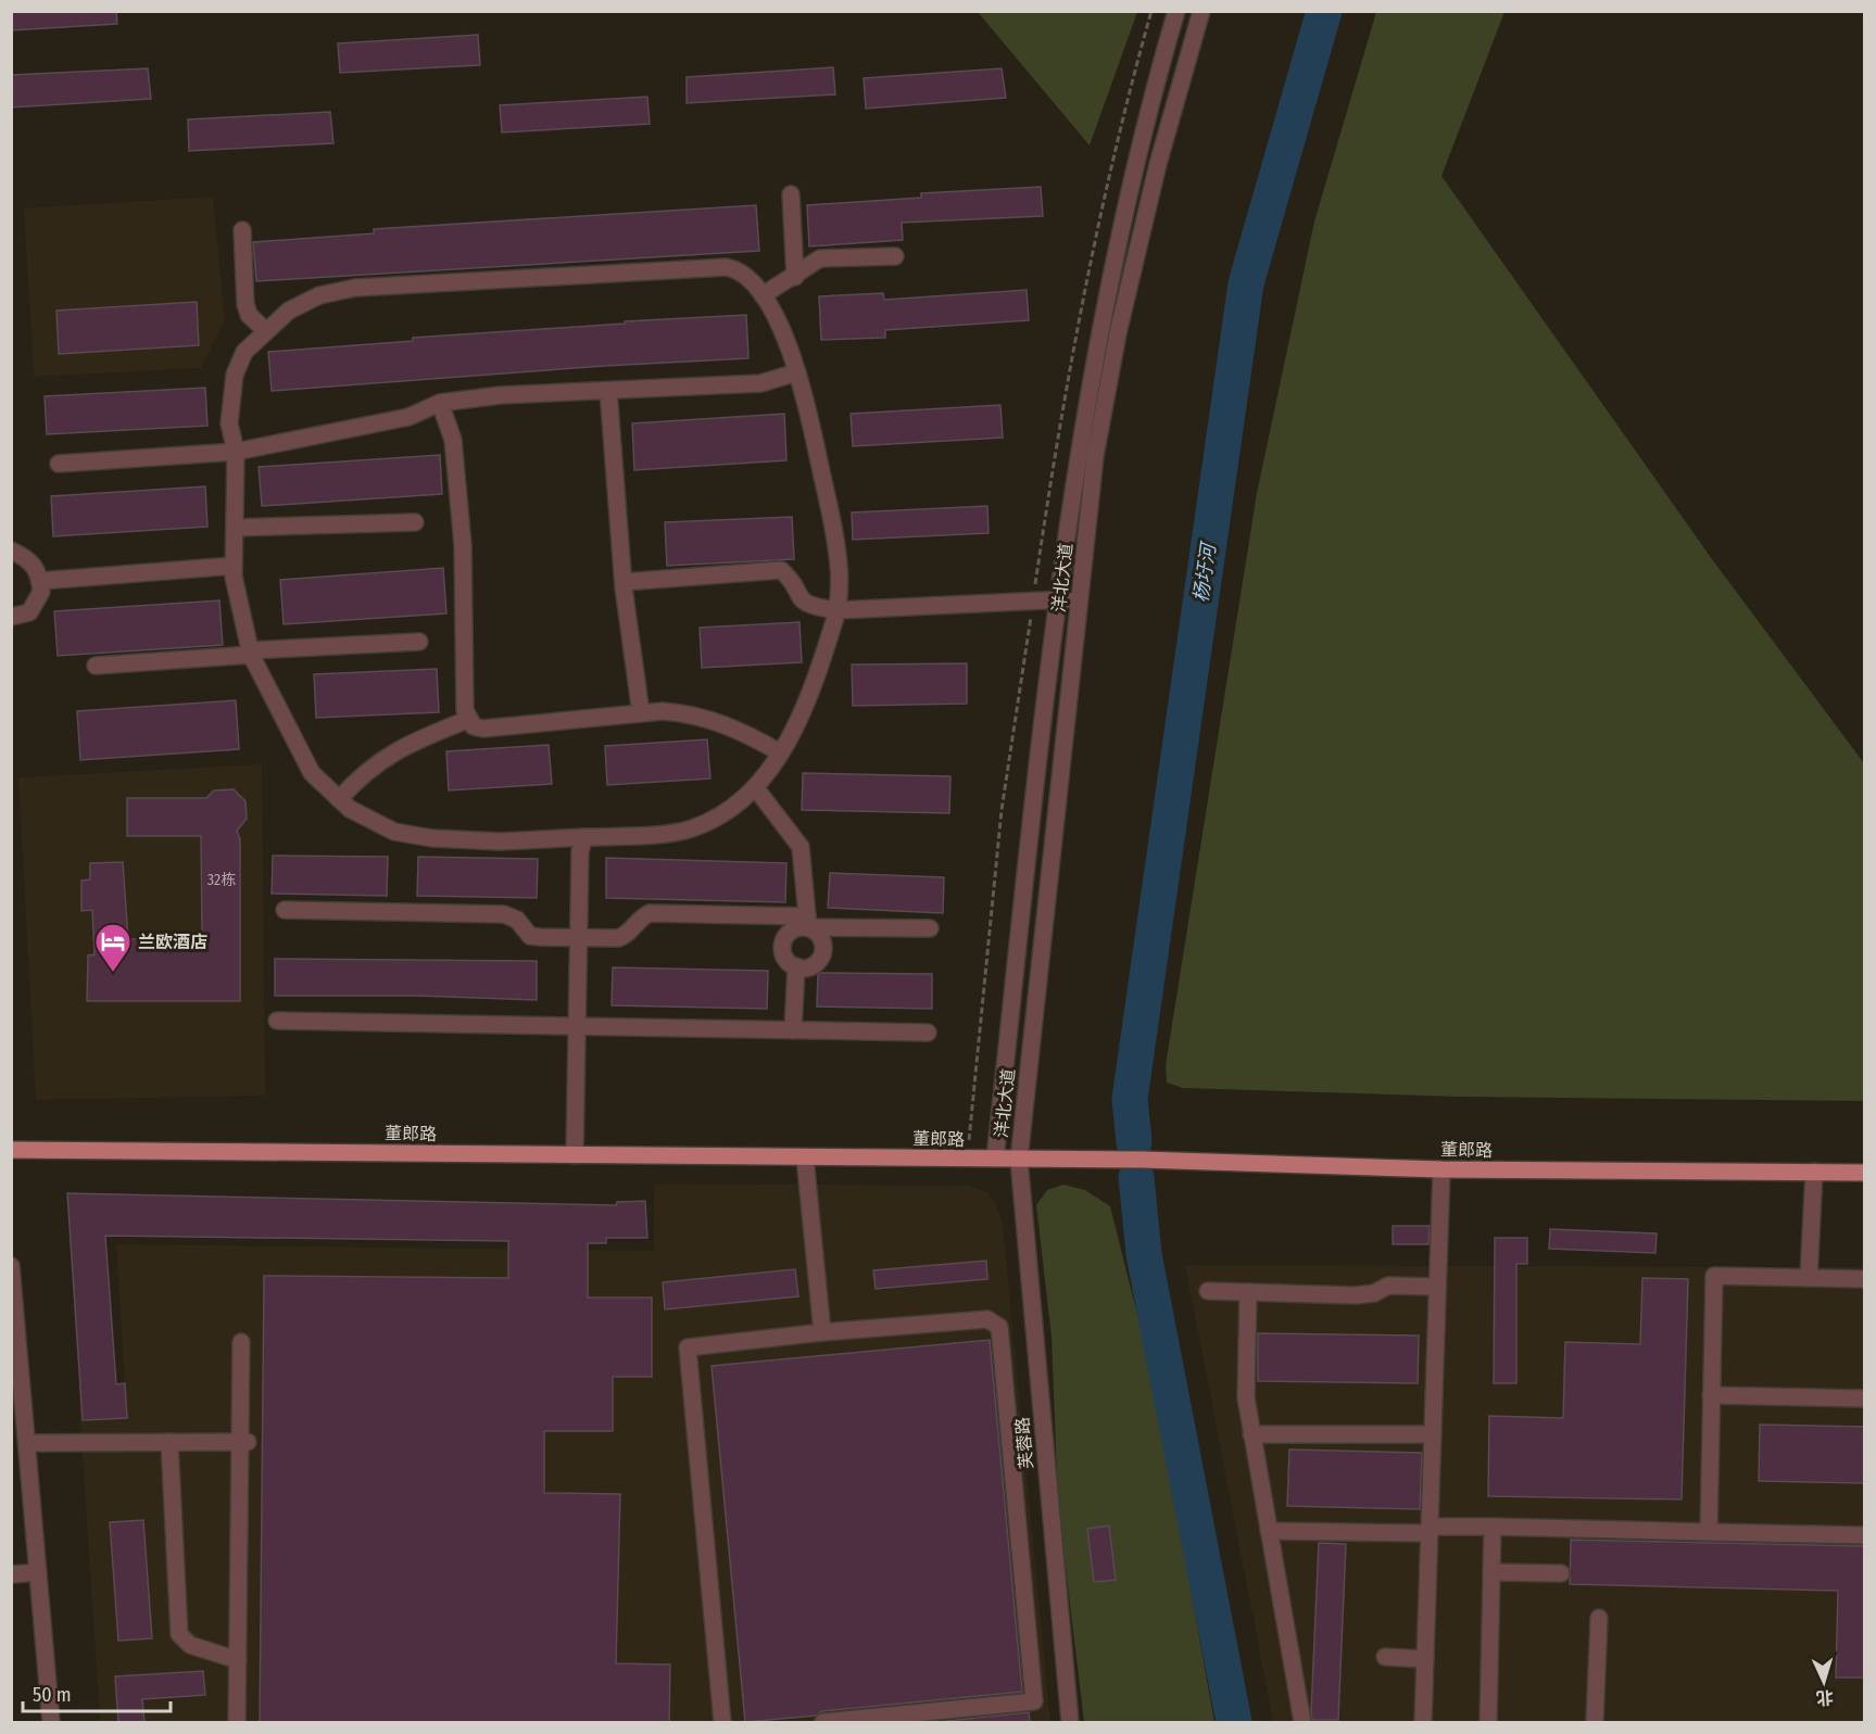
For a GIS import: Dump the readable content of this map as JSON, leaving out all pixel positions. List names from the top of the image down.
{
  "streets": {
    "main road": ["董郎路"],
    "street": ["洋北大道", "芙蓉路"]
  },
  "crossings": [
    ["洋北大道", "董郎路"],
    ["洋北大道", "芙蓉路"],
    ["董郎路", "芙蓉路"]
  ],
  "water": ["杨圩河"],
  "places": {
    "hotel": ["兰欧酒店"]
  },
  "house_numbers": ["32栋"],
  "scale_bar": "50 m",
  "north": "bottom"
}
